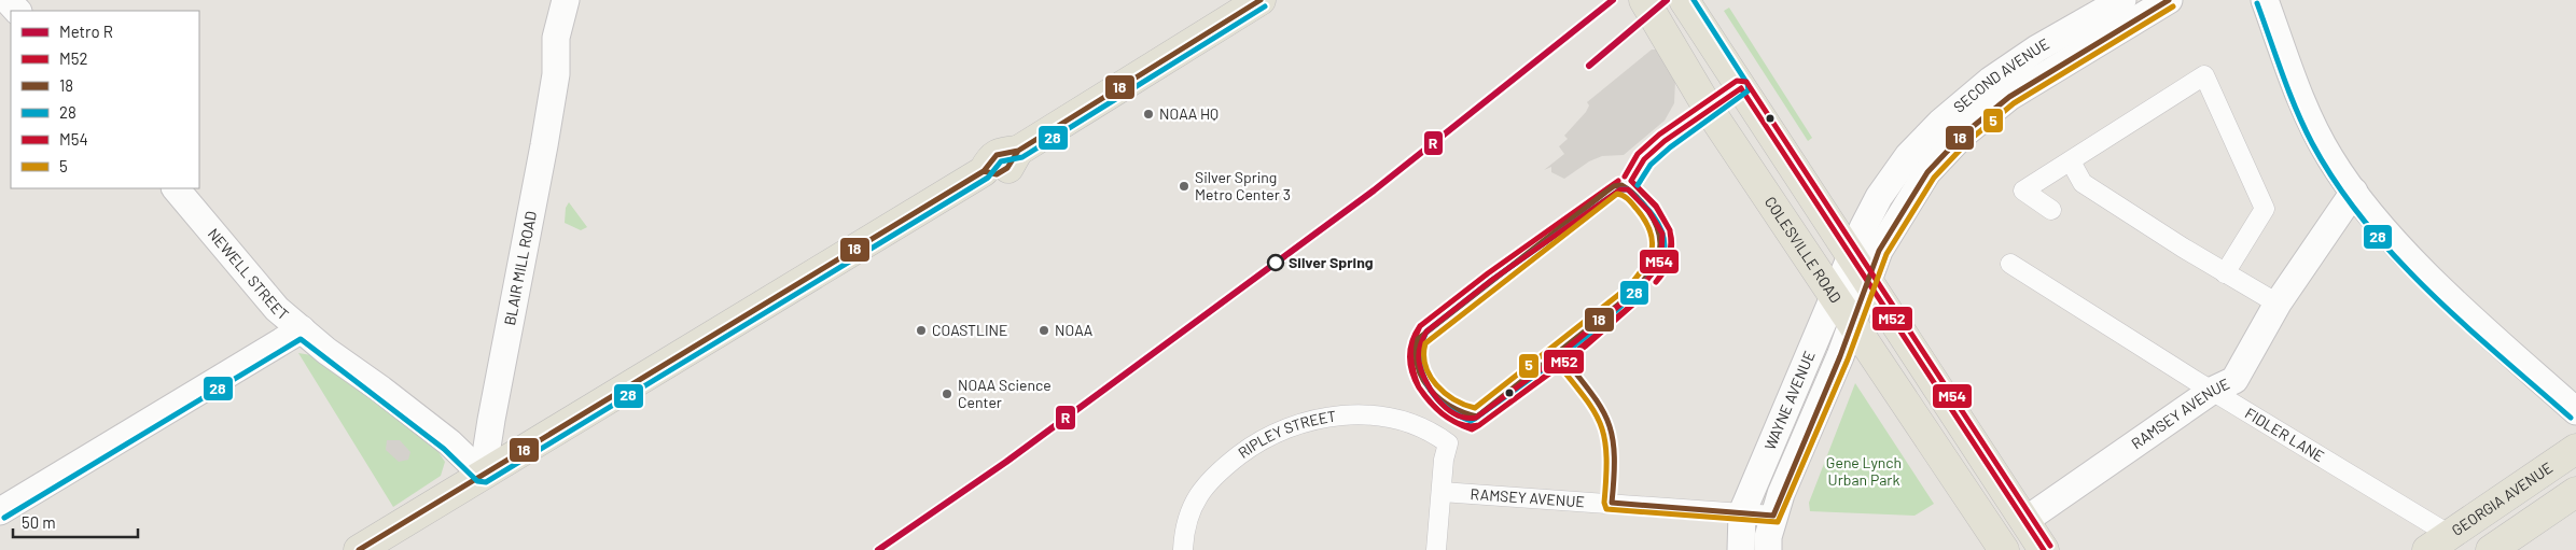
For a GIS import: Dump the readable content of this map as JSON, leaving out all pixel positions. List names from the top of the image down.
{
  "streets": {
    "main road": ["COLESVILLE ROAD", "GEORGIA AVENUE"],
    "street": [
      "SECOND AVENUE",
      "BLAIR MILL ROAD",
      "NEWELL STREET",
      "WAYNE AVENUE",
      "RAMSEY AVENUE",
      "FIDLER LANE",
      "RIPLEY STREET"
    ]
  },
  "crossings": [
    ["SECOND AVENUE", "COLESVILLE ROAD"],
    ["SECOND AVENUE", "WAYNE AVENUE"],
    ["COLESVILLE ROAD", "WAYNE AVENUE"],
    ["BLAIR MILL ROAD", "NEWELL STREET"],
    ["WAYNE AVENUE", "RAMSEY AVENUE"],
    ["RAMSEY AVENUE", "FIDLER LANE"],
    ["RAMSEY AVENUE", "RIPLEY STREET"],
    ["FIDLER LANE", "GEORGIA AVENUE"]
  ],
  "parks": ["Gene Lynch Urban Park"],
  "places": [
    "NOAA HQ",
    "Silver Spring Metro Center 3",
    "Silver Spring",
    "COASTLINE",
    "NOAA",
    "NOAA Science Center"
  ],
  "lines": [
    "metro line R",
    "transit line 18",
    "transit line 28",
    "transit line 5",
    "transit line M54",
    "transit line M52"
  ],
  "legend": [
    "Metro R",
    "M52",
    "18",
    "28",
    "M54",
    "5"
  ],
  "scale_bar": "50 m"
}
